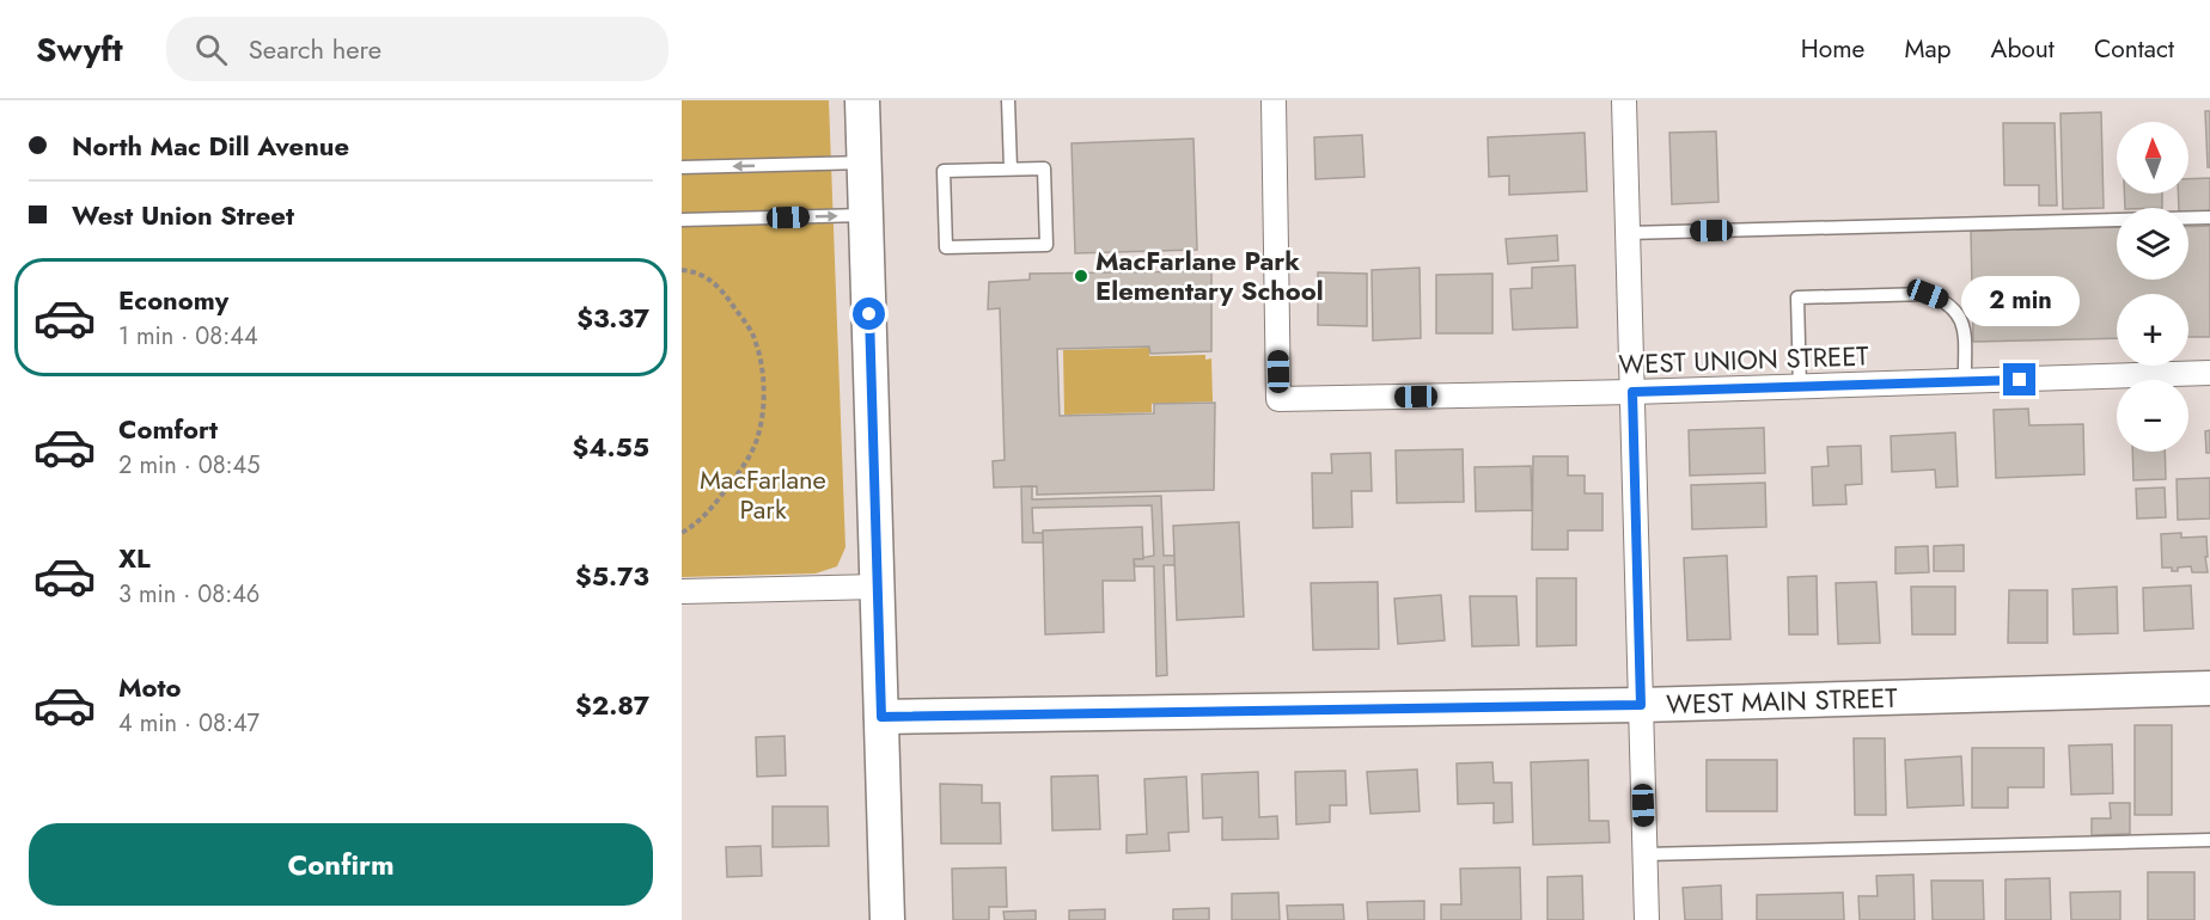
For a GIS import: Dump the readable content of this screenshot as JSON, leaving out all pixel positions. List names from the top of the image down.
{
  "streets": {
    "street": ["WEST UNION STREET", "WEST MAIN STREET"]
  },
  "parks": ["MacFarlane Park"],
  "places": ["MacFarlane Park Elementary School"],
  "north": "top",
  "page": {
    "header": "Swyft",
    "search": "Search here",
    "nav": [
      "Home",
      "Map",
      "About",
      "Contact"
    ],
    "banner": ["North Mac Dill Avenue", "West Union Street"],
    "map_buttons": ["+", "−"],
    "list": [
      {
        "name": "Economy",
        "note": "1 min · 08:44",
        "value": "$3.37"
      },
      {
        "name": "Comfort",
        "note": "2 min · 08:45",
        "value": "$4.55"
      },
      {
        "name": "XL",
        "note": "3 min · 08:46",
        "value": "$5.73"
      },
      {
        "name": "Moto",
        "note": "4 min · 08:47",
        "value": "$2.87"
      }
    ],
    "bubble": "2 min",
    "buttons": "Confirm"
  }
}
